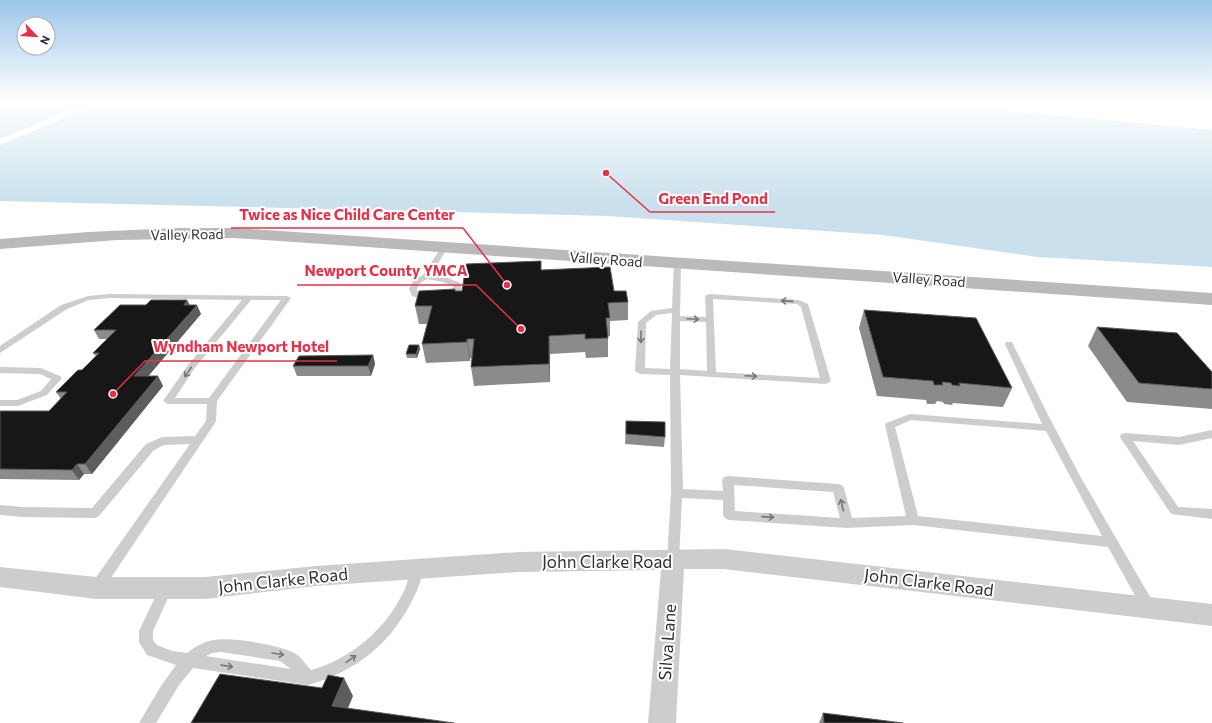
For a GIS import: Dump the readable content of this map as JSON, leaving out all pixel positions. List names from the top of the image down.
{
  "streets": {
    "main road": ["Valley Road"],
    "street": ["John Clarke Road", "Silva Lane"]
  },
  "crossings": [
    ["John Clarke Road", "Silva Lane"]
  ],
  "places": [
    "Green End Pond",
    "Twice as Nice Child Care Center",
    "Newport County YMCA",
    "Wyndham Newport Hotel"
  ],
  "north": "bottom right"
}
